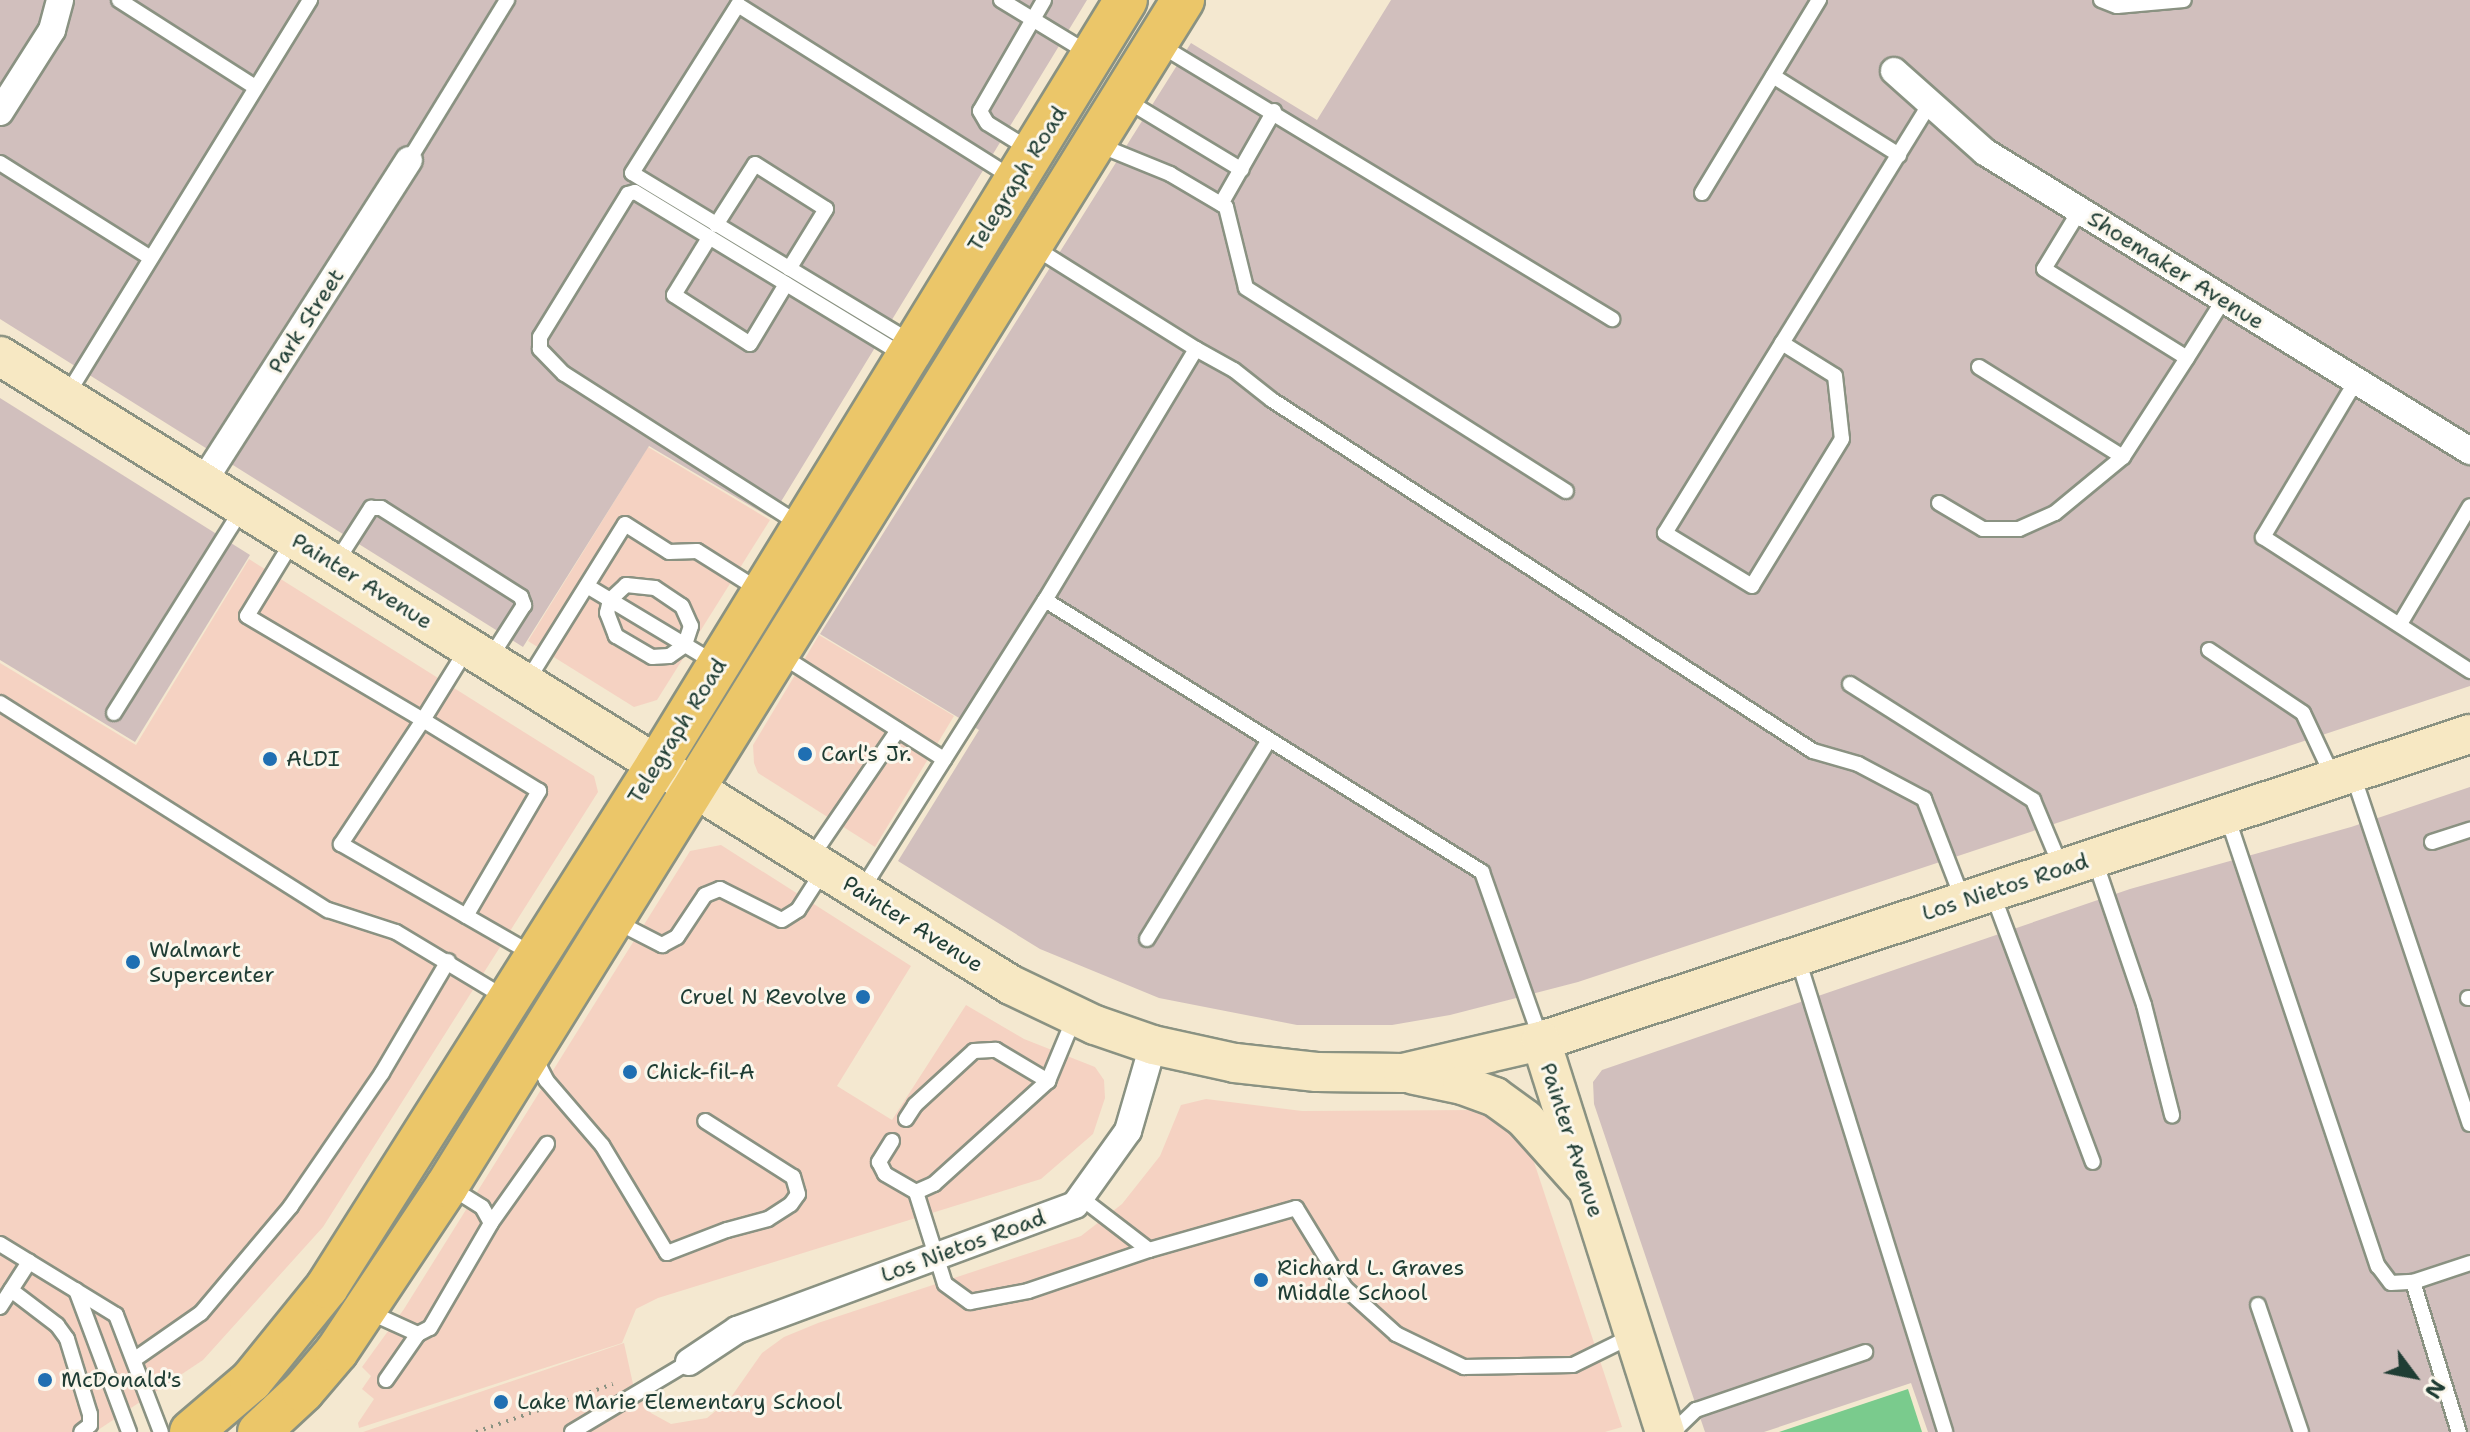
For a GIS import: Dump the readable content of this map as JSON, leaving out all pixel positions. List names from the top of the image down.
{
  "streets": {
    "main road": ["Telegraph Road", "Painter Avenue", "Los Nietos Road"],
    "street": ["Shoemaker Avenue", "Park Street"]
  },
  "crossings": [
    ["Telegraph Road", "Painter Avenue"],
    ["Park Street", "Painter Avenue"],
    ["Painter Avenue", "Los Nietos Road"]
  ],
  "places": [
    "Carl's Jr.",
    "ALDI",
    "Walmart Supercenter",
    "Cruel N Revolve",
    "Chick-fil-A",
    "Richard L. Graves Middle School",
    "McDonald's",
    "Lake Marie Elementary School"
  ],
  "north": "bottom right"
}
